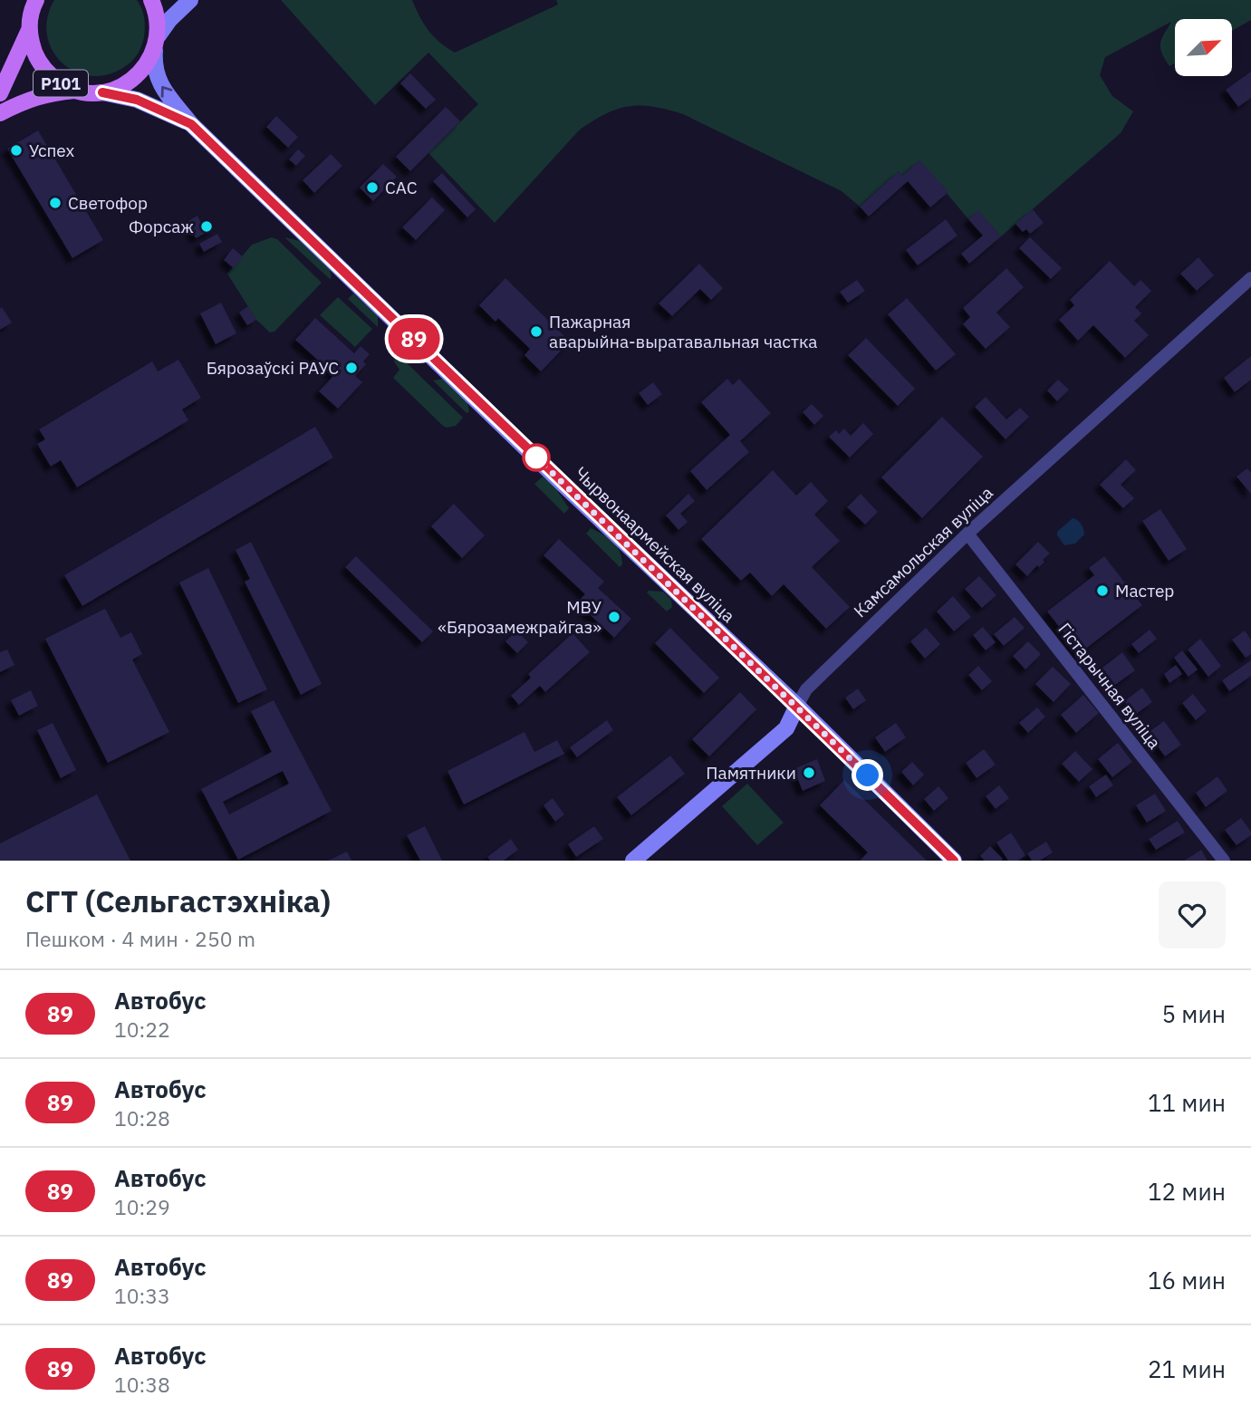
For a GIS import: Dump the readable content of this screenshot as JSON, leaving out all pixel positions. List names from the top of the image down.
{
  "streets": {
    "main road": ["Р101", "Чырвонаармейская вуліца", "Камсамольская вуліца"],
    "street": ["Гістарычная вуліца"]
  },
  "crossings": [
    ["Р101", "Чырвонаармейская вуліца"],
    ["Чырвонаармейская вуліца", "Камсамольская вуліца"],
    ["Камсамольская вуліца", "Гістарычная вуліца"]
  ],
  "places": [
    "Успех",
    "САС",
    "Светофор",
    "Форсаж",
    "Пажарная аварыйна-выратавальная частка",
    "Бярозаўскі РАУС",
    "Мастер",
    "МВУ «Бярозамежрайгаз»",
    "Памятники"
  ],
  "lines": ["bus line 89"],
  "north": "top right",
  "page": {
    "on_map": "89",
    "heading": ["СГТ (Сельгастэхніка)", "Пешком · 4 мин · 250 m"],
    "list": [
      {
        "mark": "89",
        "name": "Автобус",
        "note": "10:22",
        "value": "5 мин"
      },
      {
        "mark": "89",
        "name": "Автобус",
        "note": "10:28",
        "value": "11 мин"
      },
      {
        "mark": "89",
        "name": "Автобус",
        "note": "10:29",
        "value": "12 мин"
      },
      {
        "mark": "89",
        "name": "Автобус",
        "note": "10:33",
        "value": "16 мин"
      },
      {
        "mark": "89",
        "name": "Автобус",
        "note": "10:38",
        "value": "21 мин"
      }
    ]
  }
}
